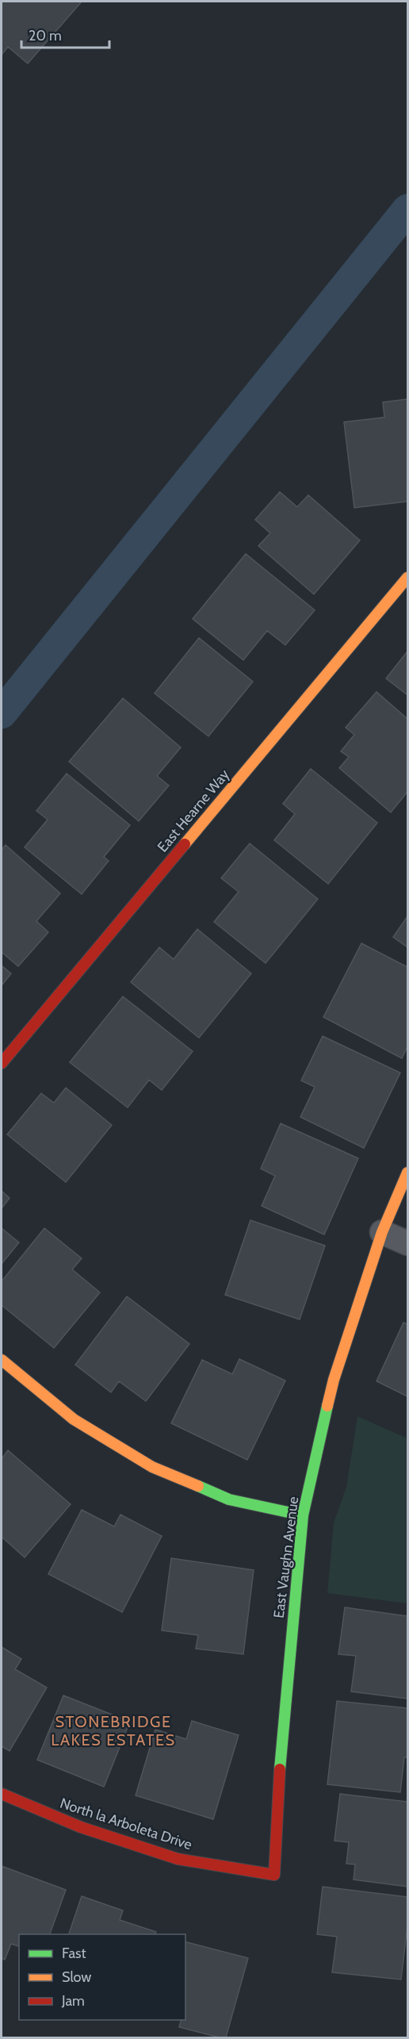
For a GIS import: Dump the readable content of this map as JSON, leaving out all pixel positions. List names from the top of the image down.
{
  "streets": {
    "street": ["East Hearne Way", "East Vaughn Avenue", "North la Arboleta Drive"]
  },
  "crossings": [
    ["East Vaughn Avenue", "North la Arboleta Drive"]
  ],
  "districts": ["STONEBRIDGE LAKES ESTATES"],
  "legend": ["Fast", "Slow", "Jam"],
  "scale_bar": "20 m"
}
